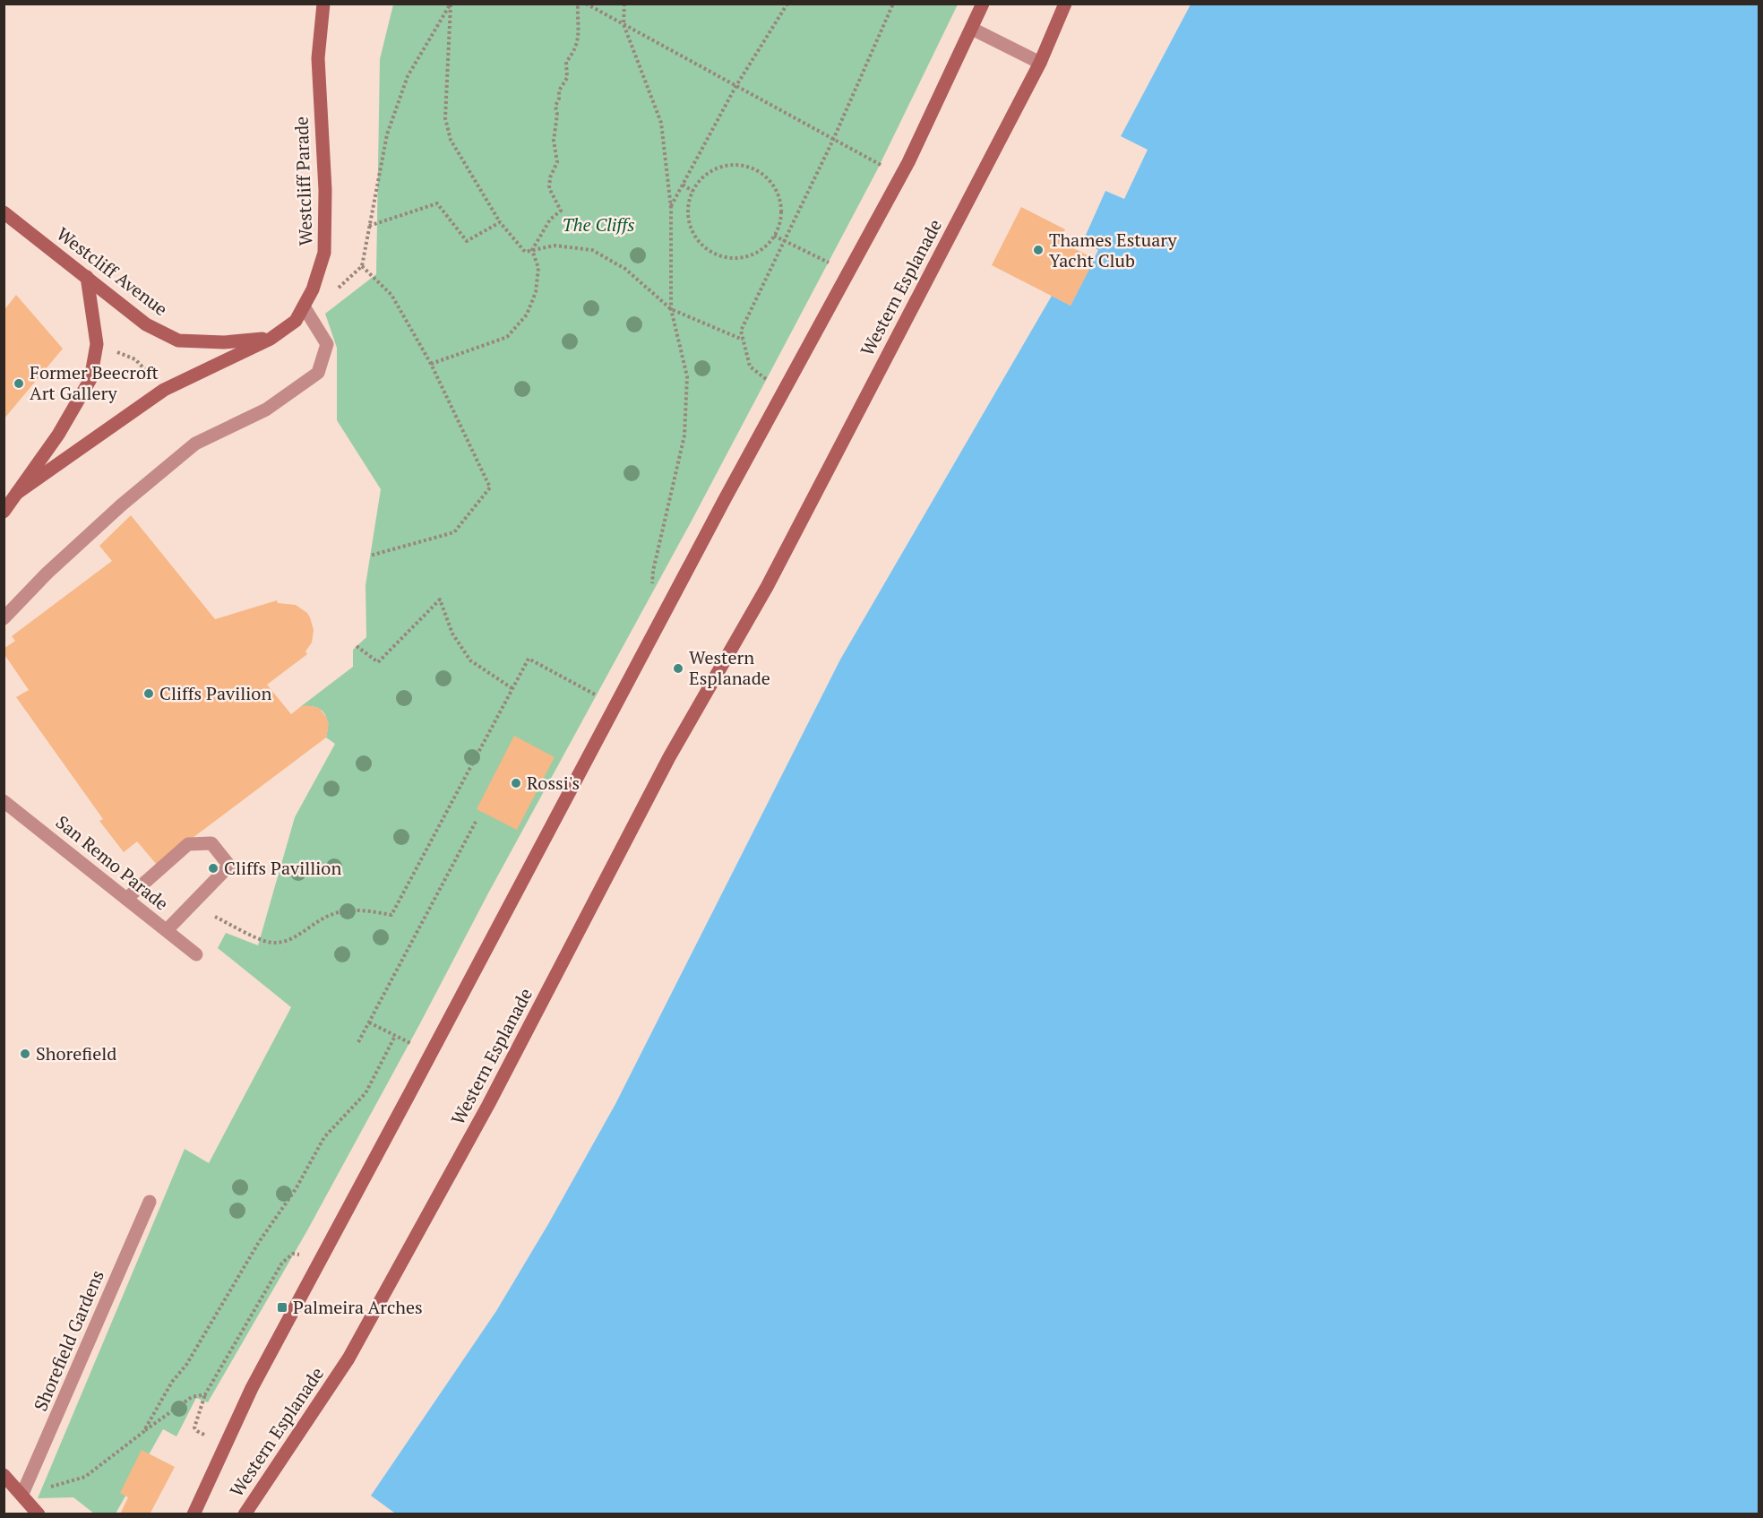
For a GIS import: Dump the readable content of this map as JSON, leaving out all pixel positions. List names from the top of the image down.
{
  "streets": {
    "street": [
      "Westcliff Parade",
      "Westcliff Avenue",
      "Western Esplanade",
      "San Remo Parade",
      "Shorefield Gardens"
    ]
  },
  "crossings": [
    ["Westcliff Parade", "Westcliff Avenue"]
  ],
  "parks": ["The Cliffs"],
  "places": {
    "other": [
      "Thames Estuary Yacht Club",
      "Former Beecroft Art Gallery",
      "Western Esplanade",
      "Cliffs Pavilion",
      "Rossi's",
      "Cliffs Pavillion",
      "Shorefield"
    ],
    "transit": ["Palmeira Arches"]
  }
}
